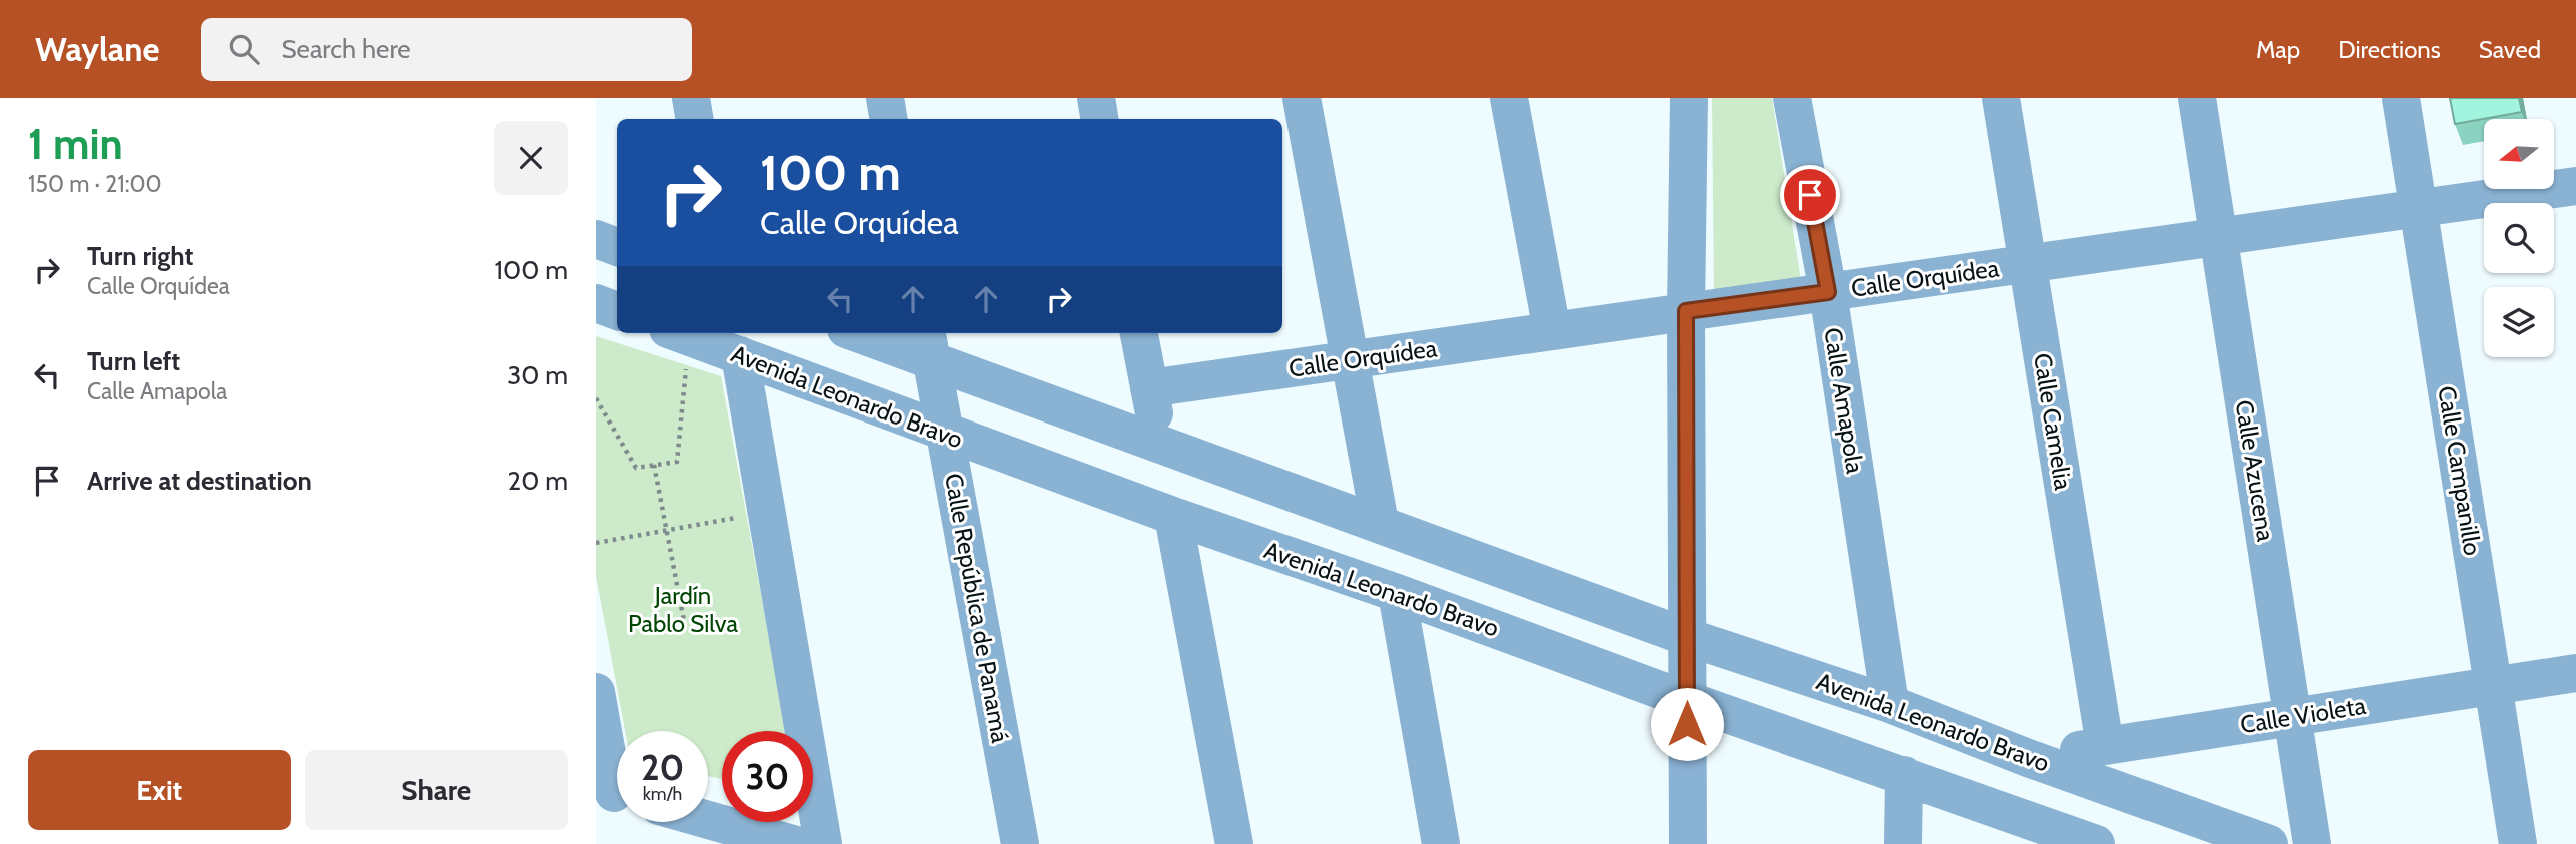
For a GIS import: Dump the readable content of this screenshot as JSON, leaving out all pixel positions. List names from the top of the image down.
{
  "streets": {
    "street": [
      "Calle Orquídea",
      "Avenida Leonardo Bravo",
      "Calle Amapola",
      "Calle Camelia",
      "Calle Azucena",
      "Calle Campanillo",
      "Calle República de Panamá",
      "Calle Violeta"
    ]
  },
  "crossings": [
    ["Calle Orquídea", "Calle Amapola"],
    ["Calle Orquídea", "Calle Camelia"],
    ["Calle Orquídea", "Calle Azucena"],
    ["Calle Orquídea", "Calle Campanillo"],
    ["Avenida Leonardo Bravo", "Calle Amapola"],
    ["Avenida Leonardo Bravo", "Calle República de Panamá"],
    ["Avenida Leonardo Bravo", "Calle Violeta"],
    ["Calle Camelia", "Calle Violeta"],
    ["Calle Azucena", "Calle Violeta"],
    ["Calle Campanillo", "Calle Violeta"]
  ],
  "parks": ["Jardín Pablo Silva"],
  "north": "left",
  "page": {
    "header": "Waylane",
    "search": "Search here",
    "nav": ["Map", "Directions", "Saved"],
    "heading": ["1 min", "150 m · 21:00"],
    "turn": ["100 m", "Calle Orquídea"],
    "list": [
      {
        "name": "Turn right",
        "note": "Calle Orquídea",
        "value": "100 m"
      },
      {
        "name": "Turn left",
        "note": "Calle Amapola",
        "value": "30 m"
      },
      {
        "name": "Arrive at destination",
        "value": "20 m"
      }
    ],
    "speed": "20 km/h",
    "limit": "30",
    "buttons": ["Exit", "Share"]
  }
}
